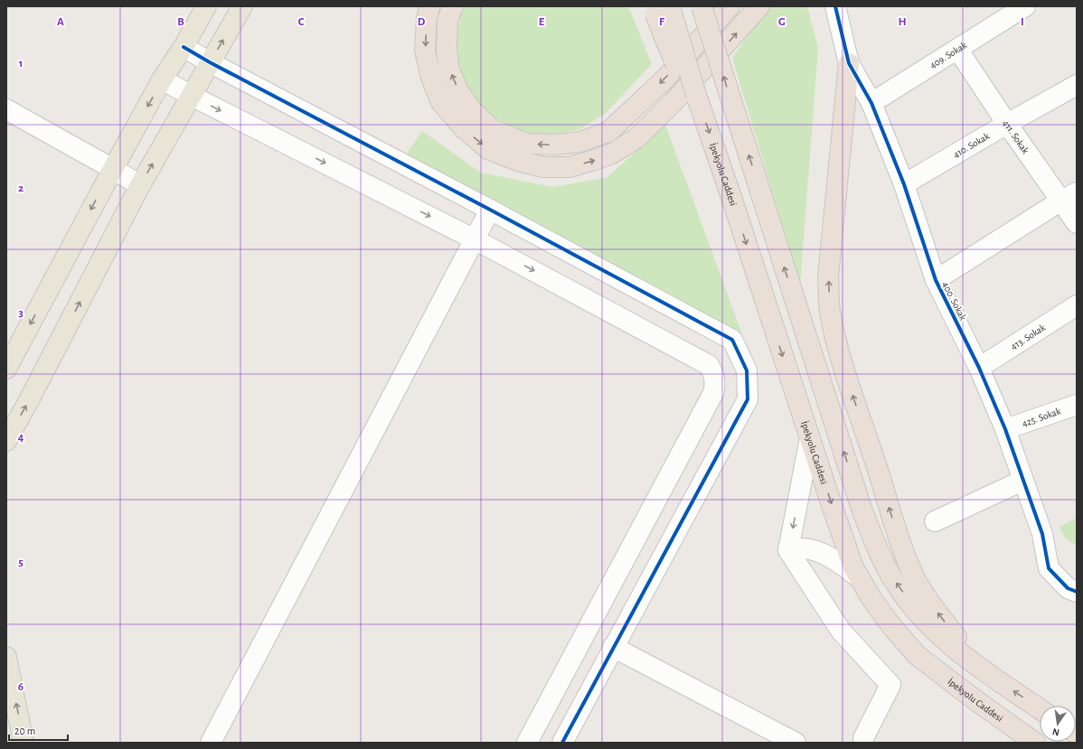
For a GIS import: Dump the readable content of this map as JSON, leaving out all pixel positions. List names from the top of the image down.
{
  "streets": {
    "highway": ["İpekyolu Caddesi"],
    "street": [
      "409. Sokak",
      "411. Sokak",
      "410. Sokak",
      "400. Sokak",
      "413. Sokak",
      "425. Sokak"
    ]
  },
  "crossings": [
    ["409. Sokak", "411. Sokak"],
    ["409. Sokak", "400. Sokak"],
    ["411. Sokak", "410. Sokak"],
    ["410. Sokak", "400. Sokak"],
    ["400. Sokak", "413. Sokak"],
    ["400. Sokak", "425. Sokak"]
  ],
  "scale_bar": "20 m",
  "north": "bottom",
  "grid": {
    "columns": [
      "A",
      "B",
      "C",
      "D",
      "E",
      "F",
      "G",
      "H",
      "I"
    ],
    "rows": [
      "1",
      "2",
      "3",
      "4",
      "5",
      "6"
    ]
  }
}
